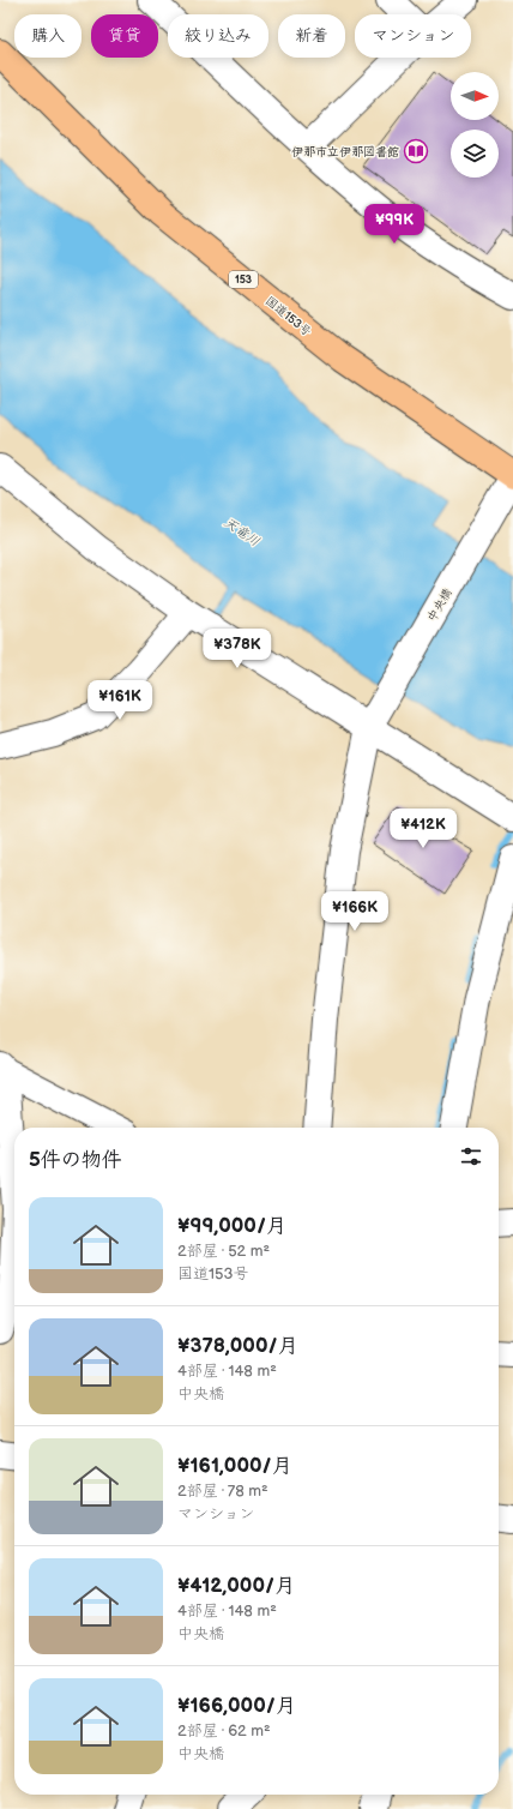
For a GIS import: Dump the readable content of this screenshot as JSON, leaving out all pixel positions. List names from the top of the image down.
{
  "streets": {
    "highway": ["153", "国道153号"],
    "street": ["中央橋"]
  },
  "crossings": [
    ["国道153号", "中央橋"]
  ],
  "water": ["天竜川"],
  "places": {
    "library": ["伊那市立伊那図書館"]
  },
  "north": "right",
  "page": {
    "chip": [
      "購入",
      "賃貸",
      "絞り込み",
      "新着",
      "マンション"
    ],
    "price": [
      "¥99K",
      "¥378K",
      "¥161K",
      "¥412K",
      "¥166K"
    ],
    "heading": "5件の物件",
    "list": [
      {
        "name": "¥99,000/月",
        "note": "2部屋 · 52 m² · 国道153号"
      },
      {
        "name": "¥378,000/月",
        "note": "4部屋 · 148 m² · 中央橋"
      },
      {
        "name": "¥161,000/月",
        "note": "2部屋 · 78 m² · マンション"
      },
      {
        "name": "¥412,000/月",
        "note": "4部屋 · 148 m² · 中央橋"
      },
      {
        "name": "¥166,000/月",
        "note": "2部屋 · 62 m² · 中央橋"
      }
    ]
  }
}
